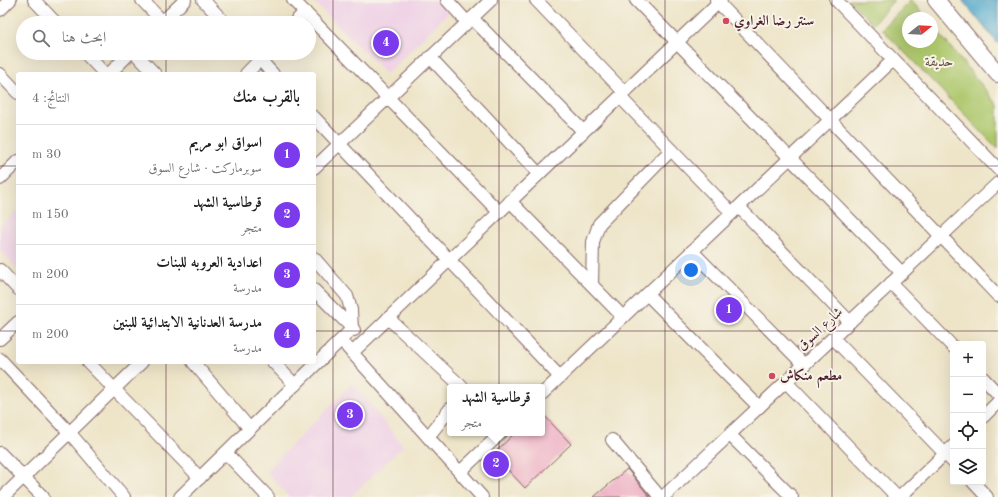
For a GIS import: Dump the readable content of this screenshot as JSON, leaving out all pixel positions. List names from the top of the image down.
{
  "streets": {
    "street": ["شارع السوق"]
  },
  "parks": ["حديقة"],
  "places": ["سنتر رضا الغراوي", "مطعم منكاش"],
  "north": "right",
  "page": {
    "search": "ابحث هنا",
    "pins": [
      "4",
      "1",
      "3",
      "2"
    ],
    "heading": ["بالقرب منك", "النتائج: 4"],
    "list": [
      {
        "mark": "1",
        "name": "اسواق ابو مريم",
        "note": "سوبرماركت · شارع السوق",
        "value": "30 m"
      },
      {
        "mark": "2",
        "name": "قرطاسية الشهد",
        "note": "متجر",
        "value": "150 m"
      },
      {
        "mark": "3",
        "name": "اعدادية العروبه للبنات",
        "note": "مدرسة",
        "value": "200 m"
      },
      {
        "mark": "4",
        "name": "مدرسة العدنانية الابتدائية للبنين",
        "note": "مدرسة",
        "value": "200 m"
      }
    ],
    "map_buttons": ["+", "−"],
    "popup": ["قرطاسية الشهد", "متجر"]
  }
}
